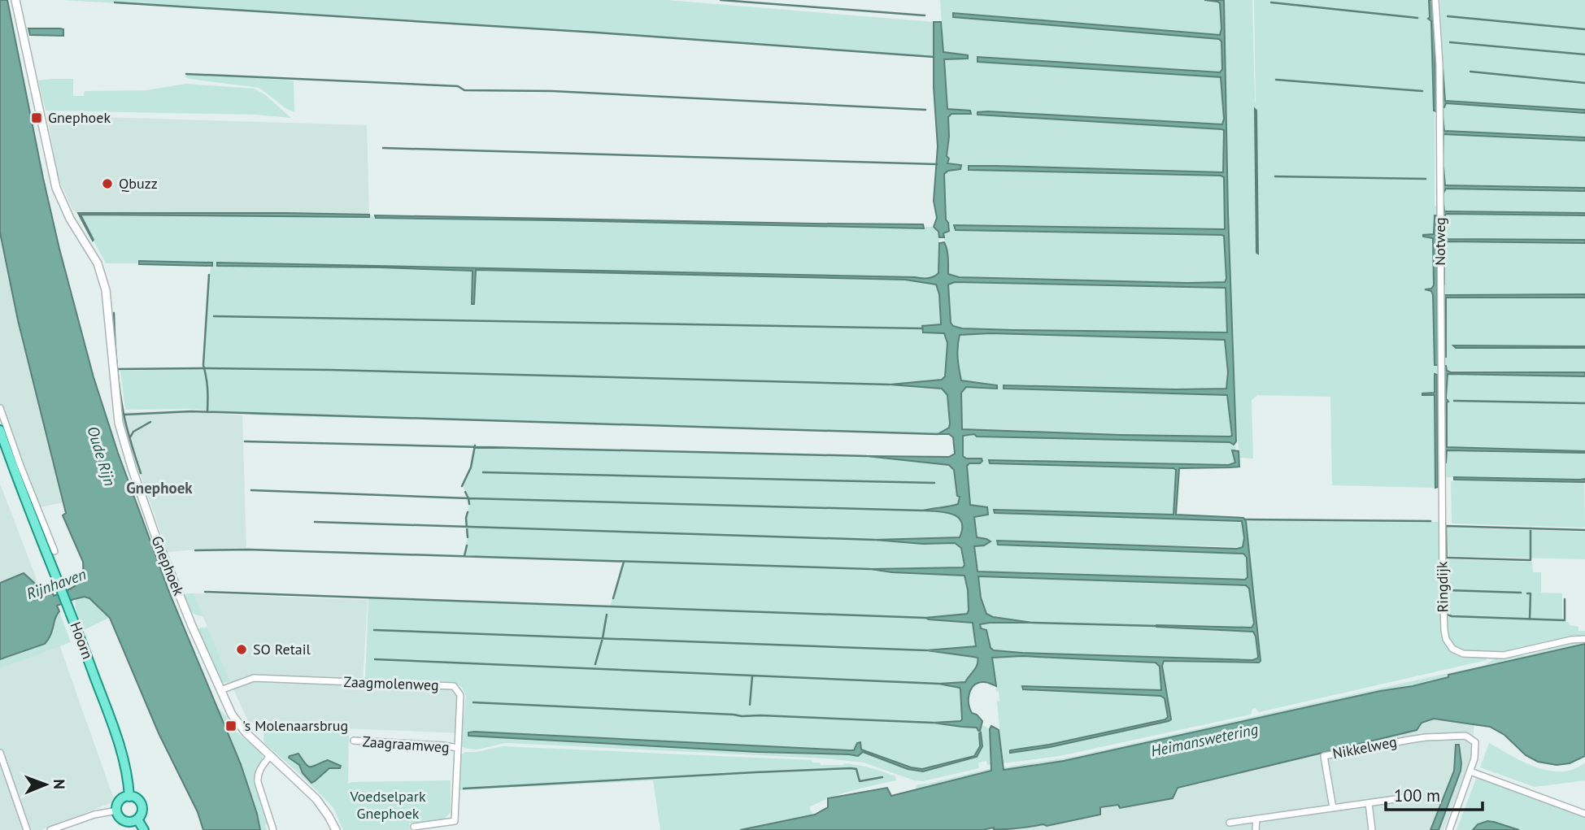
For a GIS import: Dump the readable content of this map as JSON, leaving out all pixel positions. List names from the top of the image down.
{
  "streets": {
    "main road": ["Hoorn"],
    "street": [
      "Notweg",
      "Gnephoek",
      "Ringdijk",
      "Zaagmolenweg",
      "Zaagraamweg",
      "Nikkelweg"
    ]
  },
  "crossings": [
    ["Notweg", "Ringdijk"],
    ["Gnephoek", "Zaagmolenweg"],
    ["Zaagmolenweg", "Zaagraamweg"]
  ],
  "districts": ["Gnephoek"],
  "water": ["Oude Rijn", "Rijnhaven", "Heimanswetering"],
  "parks": ["Voedselpark Gnephoek"],
  "places": {
    "transit": ["Gnephoek", "'s Molenaarsbrug"],
    "other": ["Qbuzz", "SO Retail"]
  },
  "scale_bar": "100 m",
  "north": "right"
}
